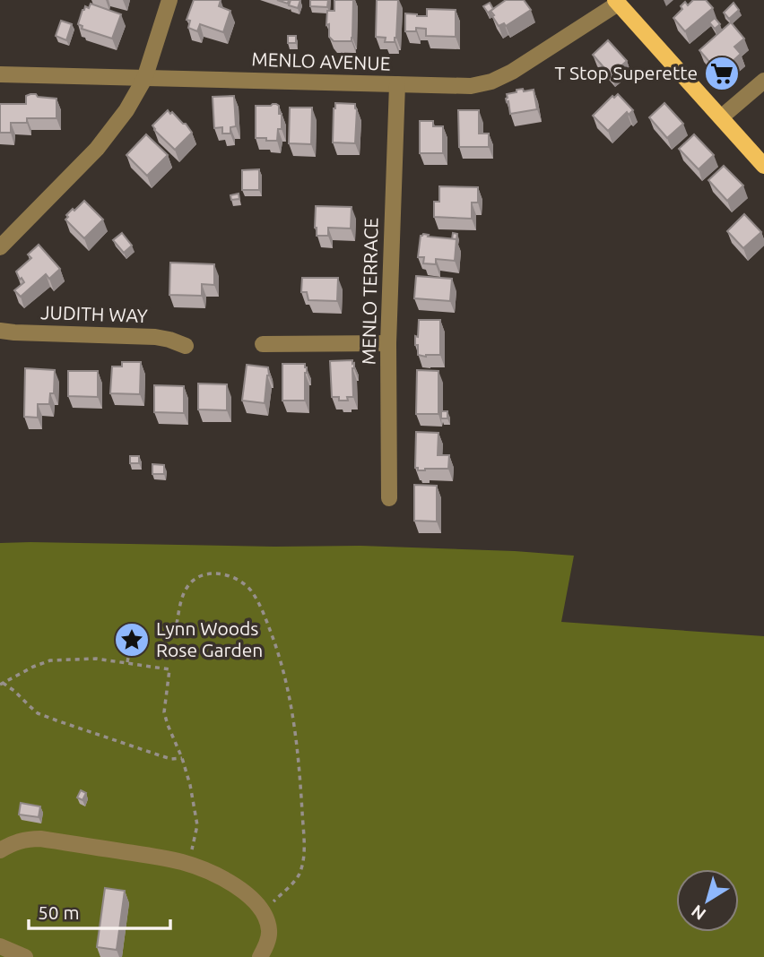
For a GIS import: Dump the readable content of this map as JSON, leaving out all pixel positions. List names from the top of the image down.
{
  "streets": {
    "street": ["MENLO AVENUE", "MENLO TERRACE", "JUDITH WAY"]
  },
  "crossings": [
    ["MENLO AVENUE", "MENLO TERRACE"]
  ],
  "places": {
    "supermarket": ["T Stop Superette"],
    "place": ["Lynn Woods Rose Garden"]
  },
  "scale_bar": "50 m",
  "north": "bottom left"
}
